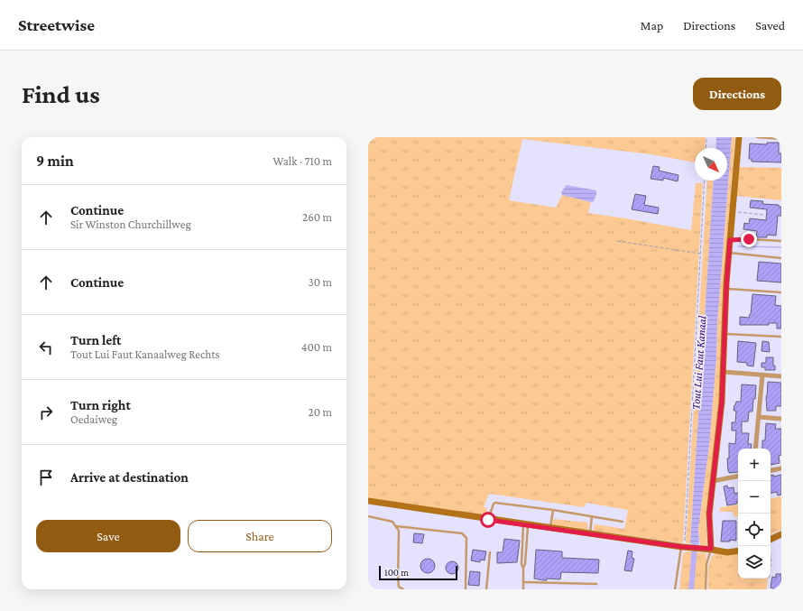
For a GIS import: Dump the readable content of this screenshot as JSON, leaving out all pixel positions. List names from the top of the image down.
{
  "water": ["Tout Lui Faut Kanaal"],
  "scale_bar": "100 m",
  "north": "bottom right",
  "page": {
    "header": "Streetwise",
    "nav": ["Map", "Directions", "Saved"],
    "buttons": [
      "Directions",
      ["Save", "Share"]
    ],
    "title": "Find us",
    "heading": ["9 min", "Walk · 710 m"],
    "list": [
      ["Continue", "Sir Winston Churchillweg", "260 m"],
      ["Continue", "30 m"],
      ["Turn left", "Tout Lui Faut Kanaalweg Rechts", "400 m"],
      ["Turn right", "Oedaiweg", "20 m"],
      "Arrive at destination"
    ],
    "map_buttons": ["+", "−"],
    "scale": "100 m"
  }
}
